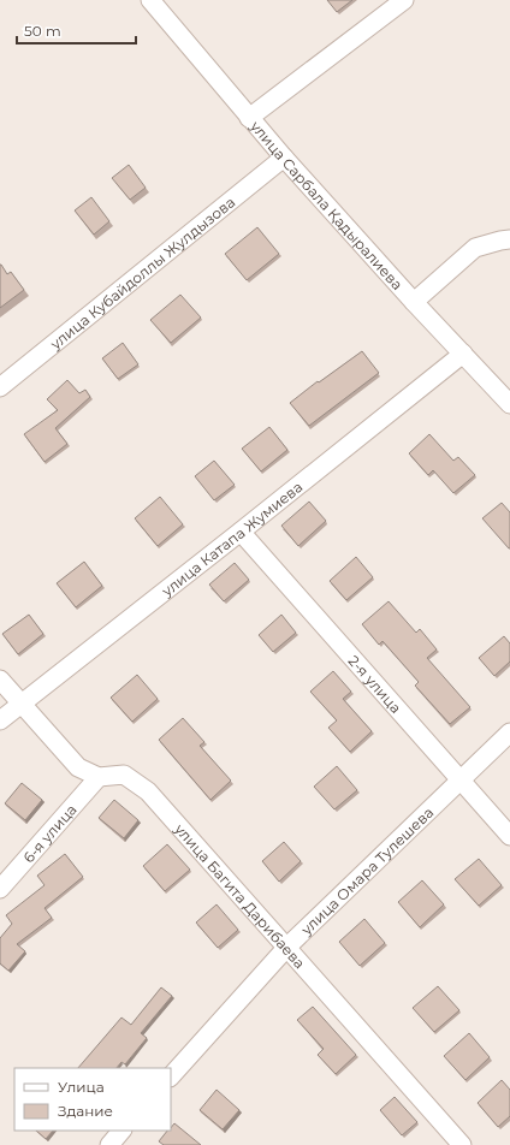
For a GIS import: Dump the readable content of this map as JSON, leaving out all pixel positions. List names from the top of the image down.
{
  "streets": {
    "street": [
      "улица Сарбала Қадыралиева",
      "улица Кубайдоллы Жулдызова",
      "улица Катапа Жумиева",
      "2-я улица",
      "6-я улица",
      "улица Омара Тулешева",
      "улица Багита Дарибаева"
    ]
  },
  "crossings": [
    ["улица Сарбала Қадыралиева", "улица Кубайдоллы Жулдызова"],
    ["улица Сарбала Қадыралиева", "улица Катапа Жумиева"],
    ["улица Катапа Жумиева", "2-я улица"],
    ["2-я улица", "улица Омара Тулешева"],
    ["6-я улица", "улица Багита Дарибаева"],
    ["улица Омара Тулешева", "улица Багита Дарибаева"]
  ],
  "legend": ["Улица", "Здание"],
  "scale_bar": "50 m"
}
